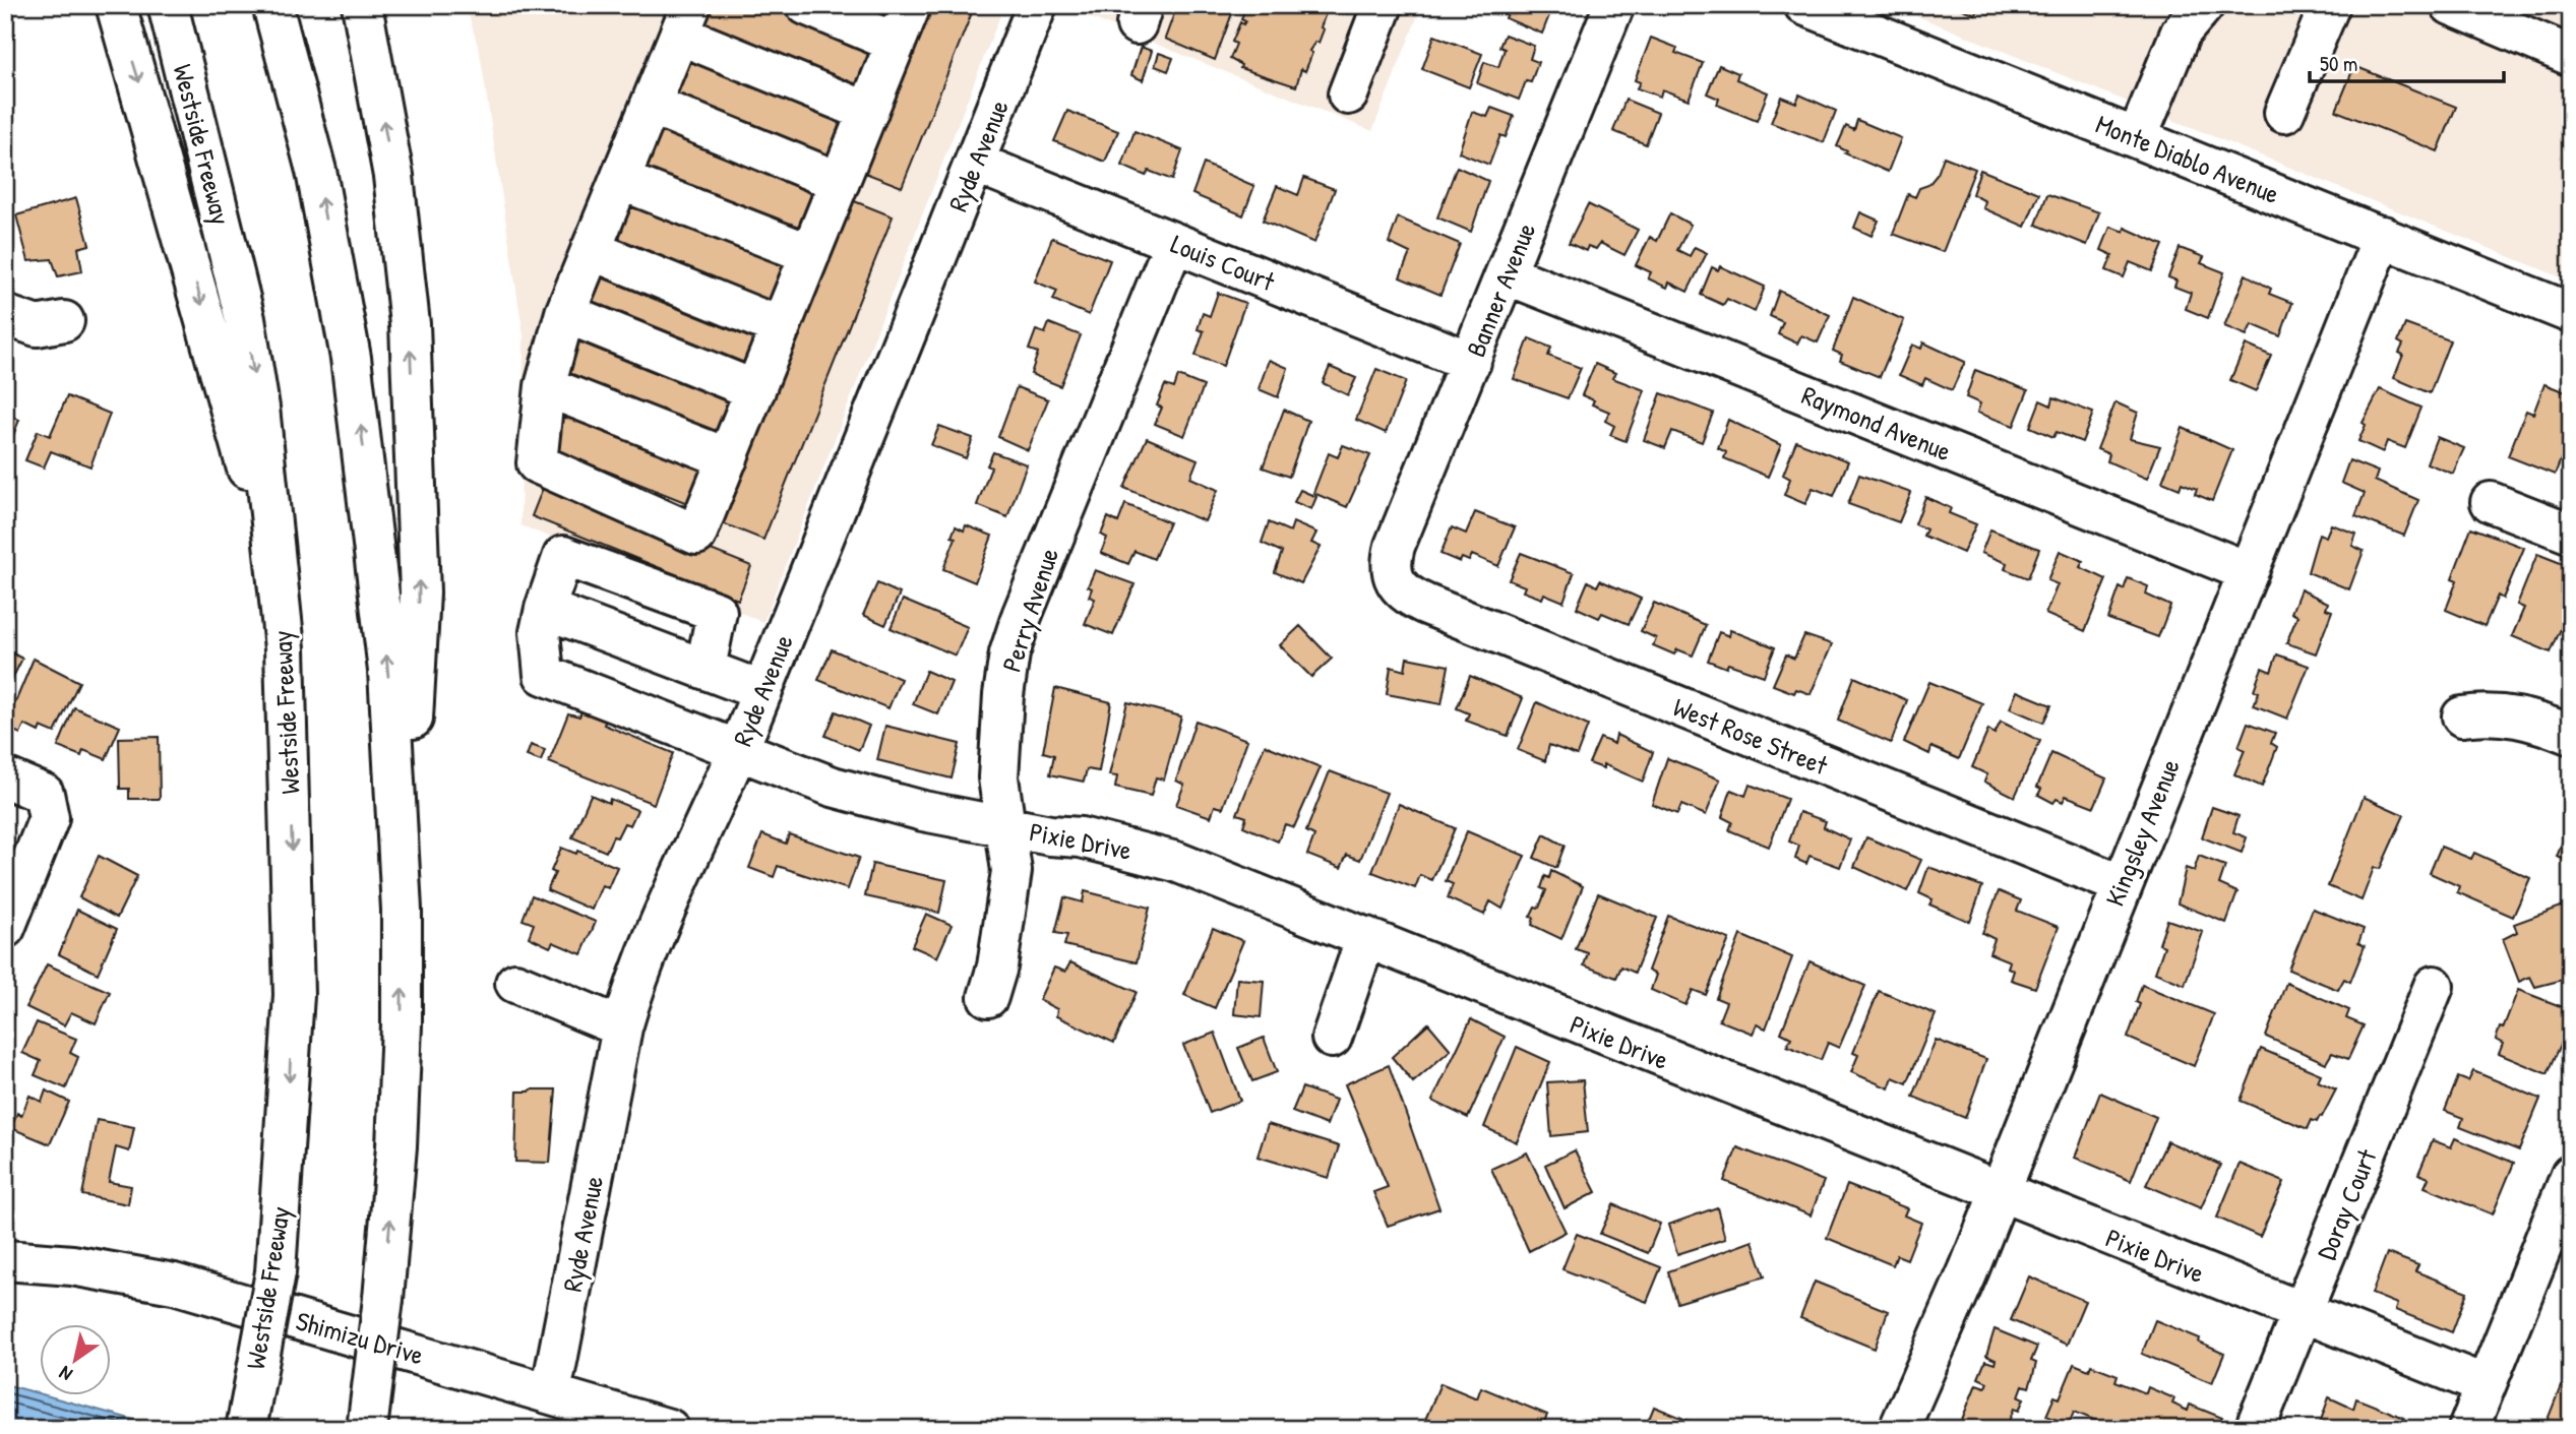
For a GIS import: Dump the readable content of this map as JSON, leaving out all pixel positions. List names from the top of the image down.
{
  "streets": {
    "main road": [
      "Westside Freeway",
      "Ryde Avenue",
      "Monte Diablo Avenue",
      "Louis Court",
      "Banner Avenue",
      "Raymond Avenue",
      "Perry Avenue",
      "West Rose Street",
      "Kingsley Avenue",
      "Pixie Drive",
      "Doray Court",
      "Shimizu Drive"
    ]
  },
  "crossings": [
    ["Ryde Avenue", "Louis Court"],
    ["Ryde Avenue", "Pixie Drive"],
    ["Ryde Avenue", "Shimizu Drive"],
    ["Monte Diablo Avenue", "Kingsley Avenue"],
    ["Louis Court", "Banner Avenue"],
    ["Louis Court", "Perry Avenue"],
    ["Banner Avenue", "Raymond Avenue"],
    ["Banner Avenue", "West Rose Street"],
    ["Raymond Avenue", "Kingsley Avenue"],
    ["Perry Avenue", "Pixie Drive"],
    ["West Rose Street", "Kingsley Avenue"],
    ["Kingsley Avenue", "Pixie Drive"],
    ["Pixie Drive", "Doray Court"]
  ],
  "scale_bar": "50 m",
  "north": "bottom left"
}
